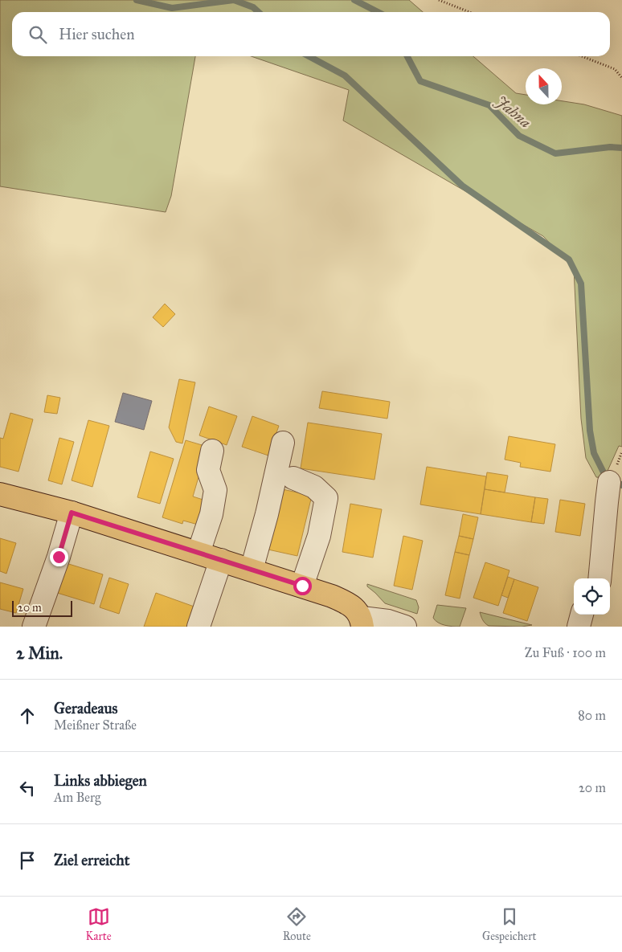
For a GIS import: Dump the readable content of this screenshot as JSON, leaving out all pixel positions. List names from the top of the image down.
{
  "water": ["Jahna"],
  "scale_bar": "20 m",
  "north": "top",
  "page": {
    "search": "Hier suchen",
    "scale": "20 m",
    "heading": ["2 Min.", "Zu Fuß · 100 m"],
    "list": [
      ["Geradeaus", "Meißner Straße", "80 m"],
      ["Links abbiegen", "Am Berg", "20 m"],
      "Ziel erreicht"
    ],
    "nav": ["Karte", "Route", "Gespeichert"]
  }
}
